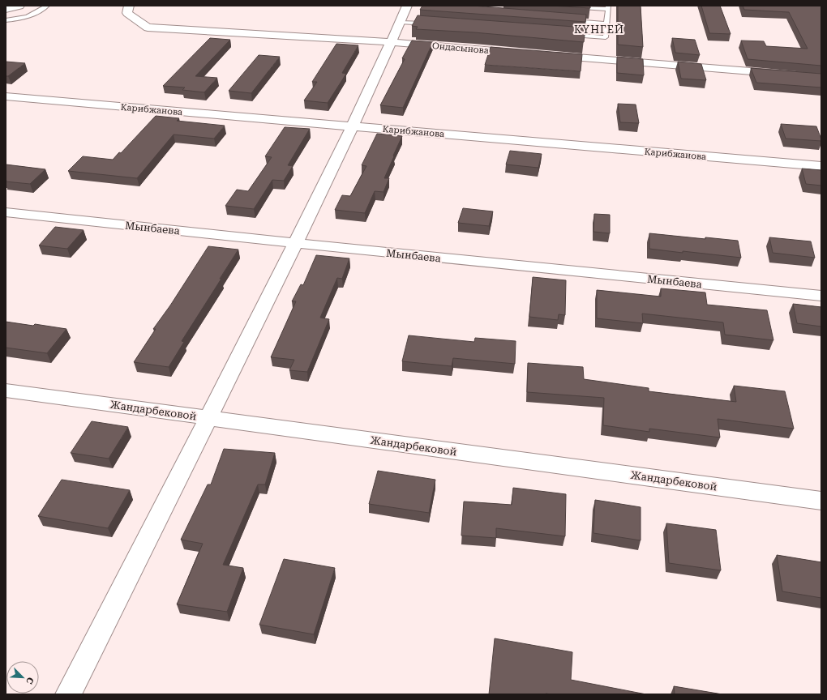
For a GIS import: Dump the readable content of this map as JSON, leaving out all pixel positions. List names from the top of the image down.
{
  "streets": {
    "street": [
      "Ондасынова",
      "Карибжанова",
      "Мынбаева",
      "Жандарбековой"
    ]
  },
  "districts": ["КҮНГЕЙ"],
  "north": "bottom right"
}
